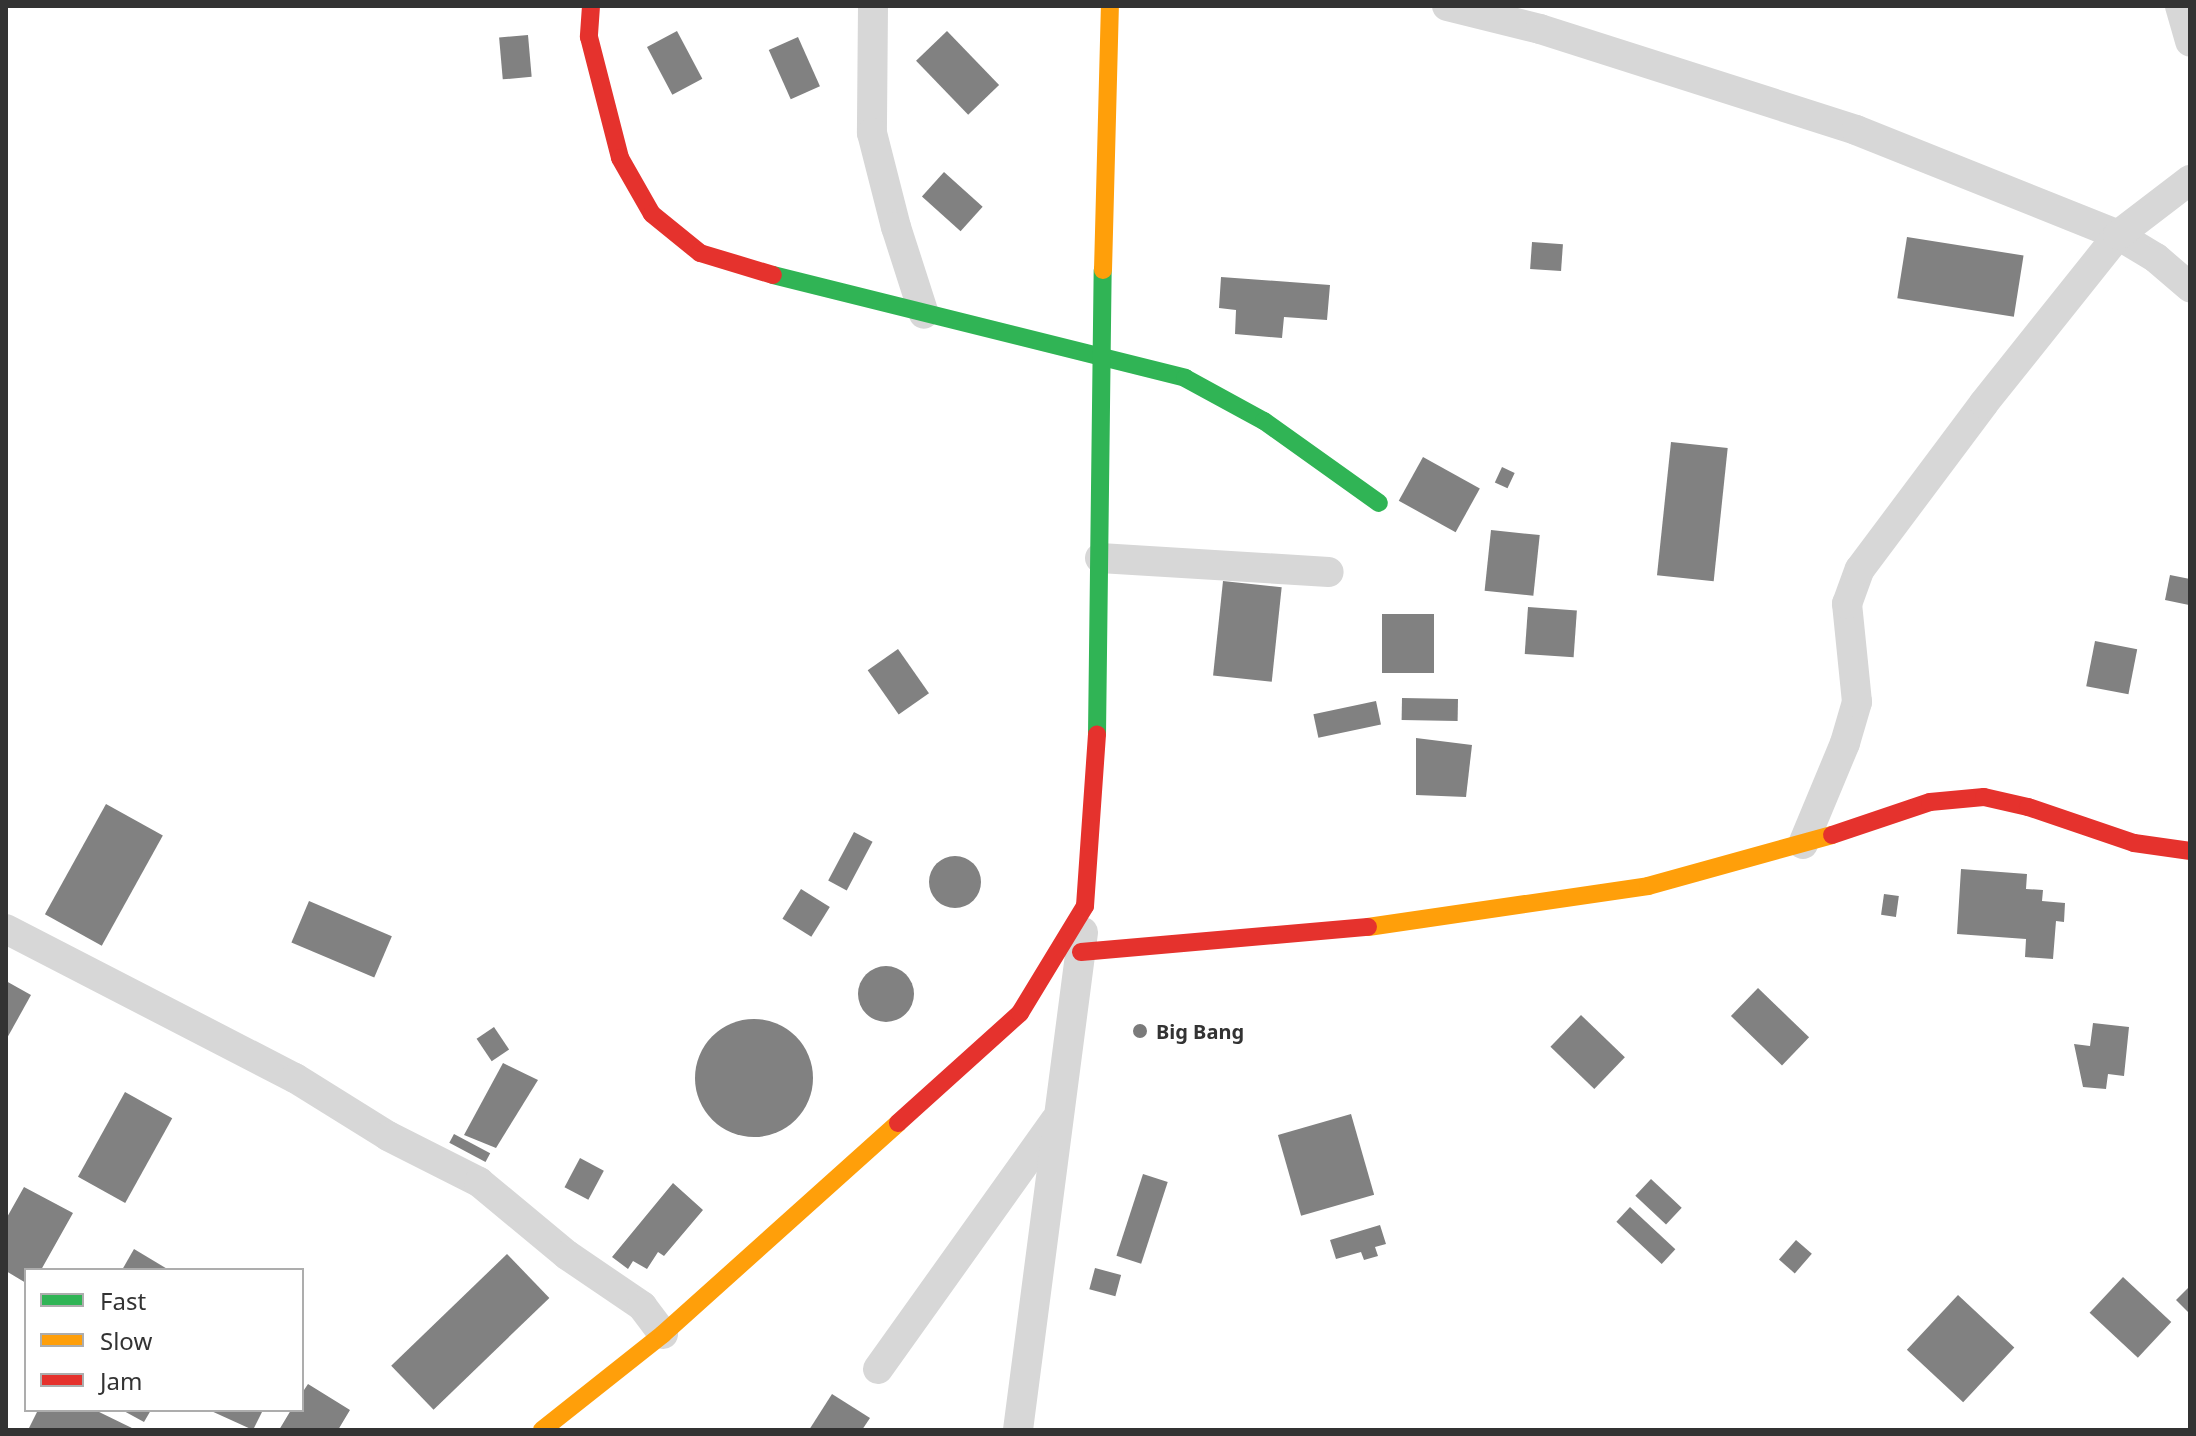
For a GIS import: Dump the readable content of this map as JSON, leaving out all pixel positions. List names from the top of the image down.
{
  "places": ["Big Bang"],
  "legend": ["Fast", "Slow", "Jam"]
}
